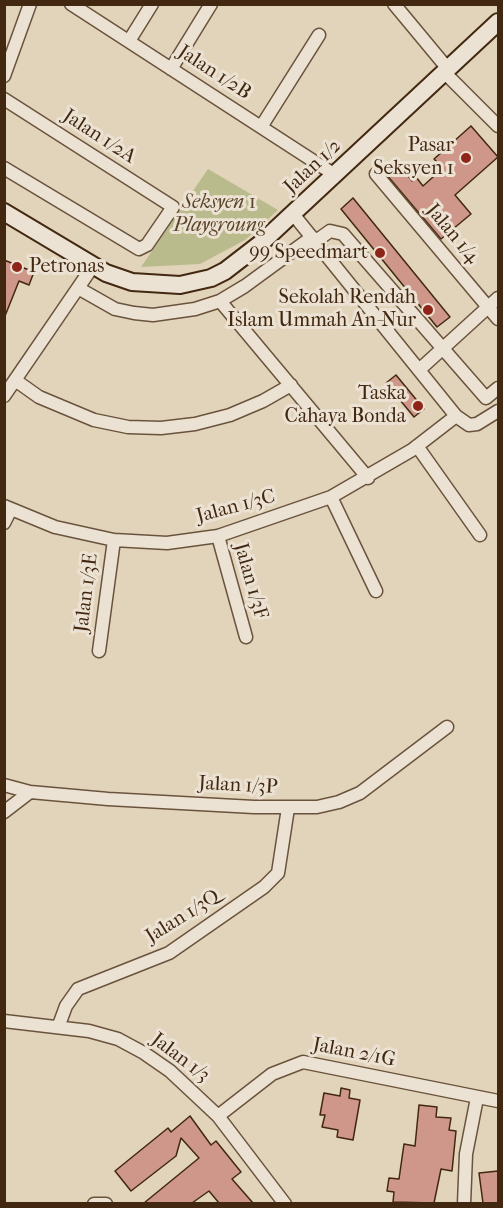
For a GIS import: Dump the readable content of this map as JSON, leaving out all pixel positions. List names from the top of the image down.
{
  "streets": {
    "street": [
      "Jalan 1/2B",
      "Jalan 1/2A",
      "Jalan 1/2",
      "Jalan 1/4",
      "Jalan 1/3C",
      "Jalan 1/3F",
      "Jalan 1/3E",
      "Jalan 1/3P",
      "Jalan 1/3Q",
      "Jalan 2/1G",
      "Jalan 1/3"
    ]
  },
  "crossings": [
    ["Jalan 1/2B", "Jalan 1/2"],
    ["Jalan 1/3C", "Jalan 1/3F"],
    ["Jalan 1/3C", "Jalan 1/3E"],
    ["Jalan 1/3P", "Jalan 1/3Q"],
    ["Jalan 1/3Q", "Jalan 1/3"],
    ["Jalan 2/1G", "Jalan 1/3"]
  ],
  "parks": ["Seksyen 1 Playgroung"],
  "places": [
    "Pasar Seksyen 1",
    "99 Speedmart",
    "Petronas",
    "Sekolah Rendah Islam Ummah An-Nur",
    "Taska Cahaya Bonda"
  ]
}
